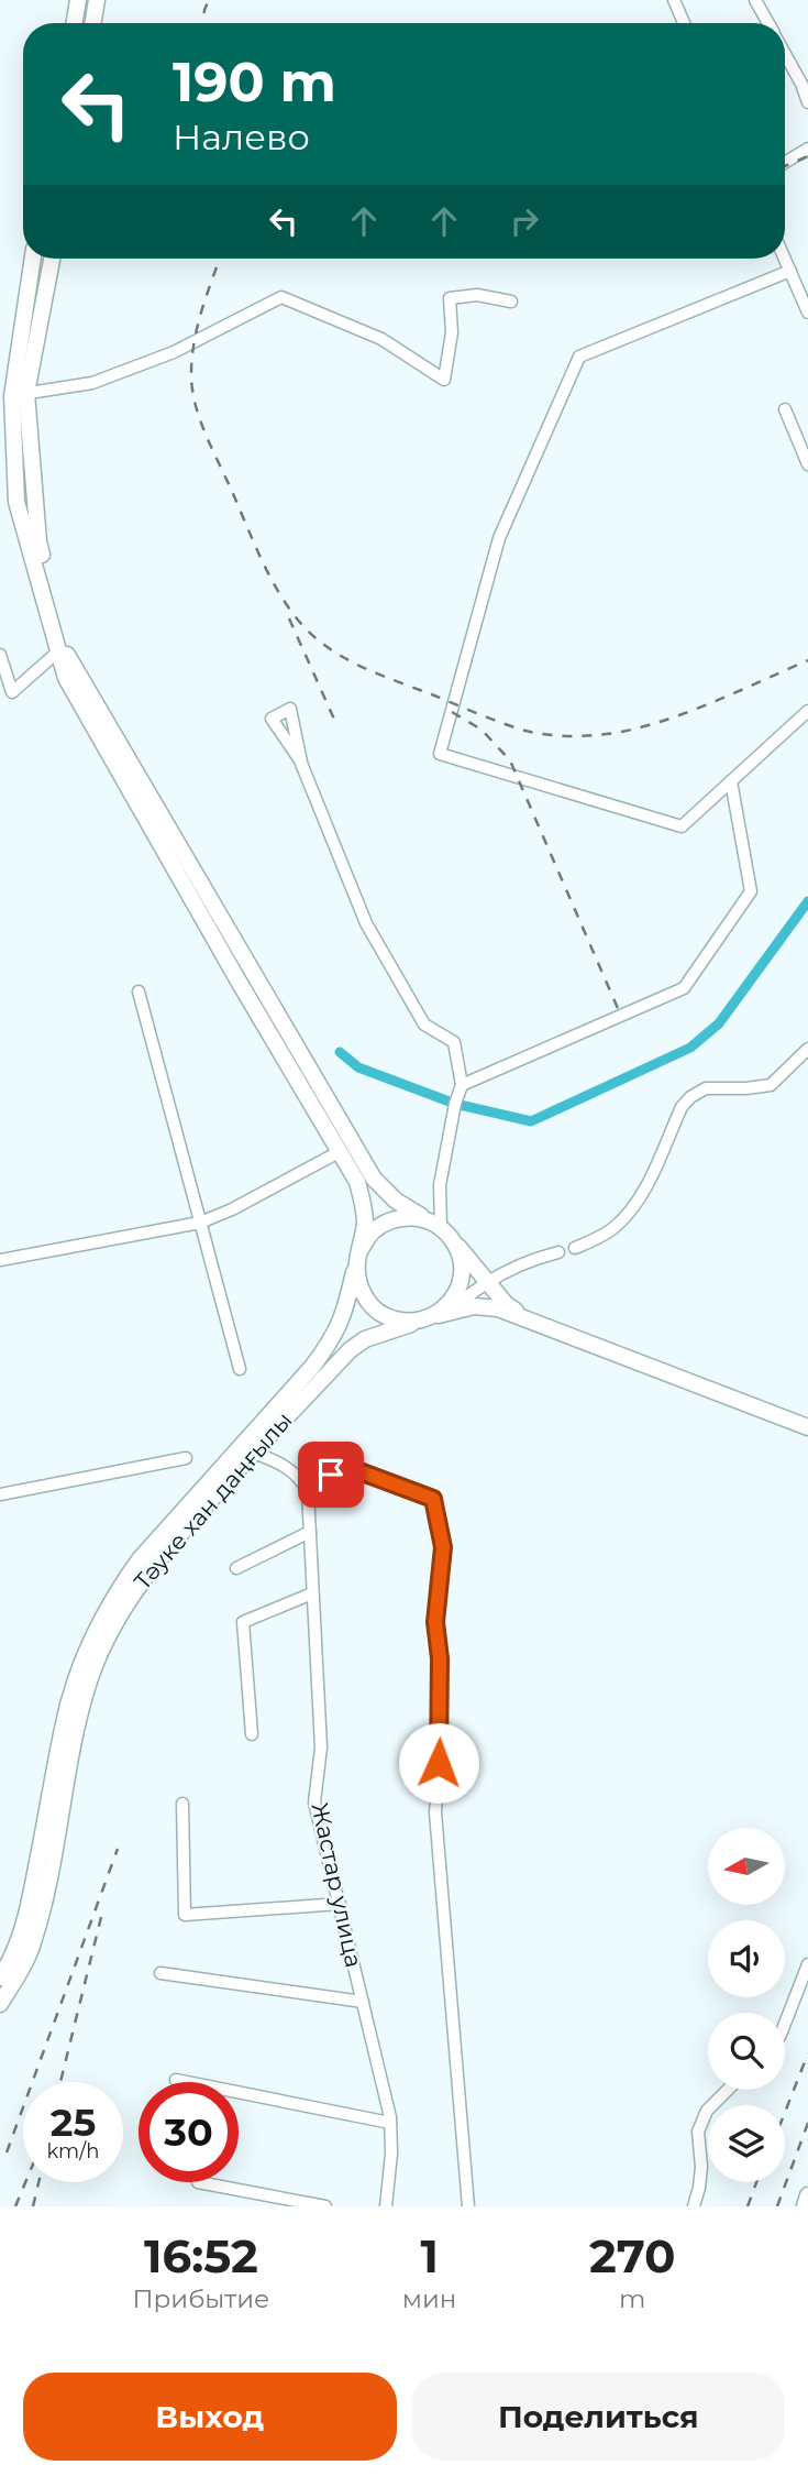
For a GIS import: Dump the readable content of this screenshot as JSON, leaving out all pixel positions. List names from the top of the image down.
{
  "streets": {
    "main road": ["Тәуке хан даңғылы"],
    "street": ["Жастар улица"]
  },
  "north": "left",
  "page": {
    "turn": ["190 m", "Налево"],
    "speed": "25 km/h",
    "limit": "30",
    "eta": [
      "16:52",
      "Прибытие",
      "1",
      "мин",
      "270",
      "m"
    ],
    "buttons": ["Выход", "Поделиться"]
  }
}
